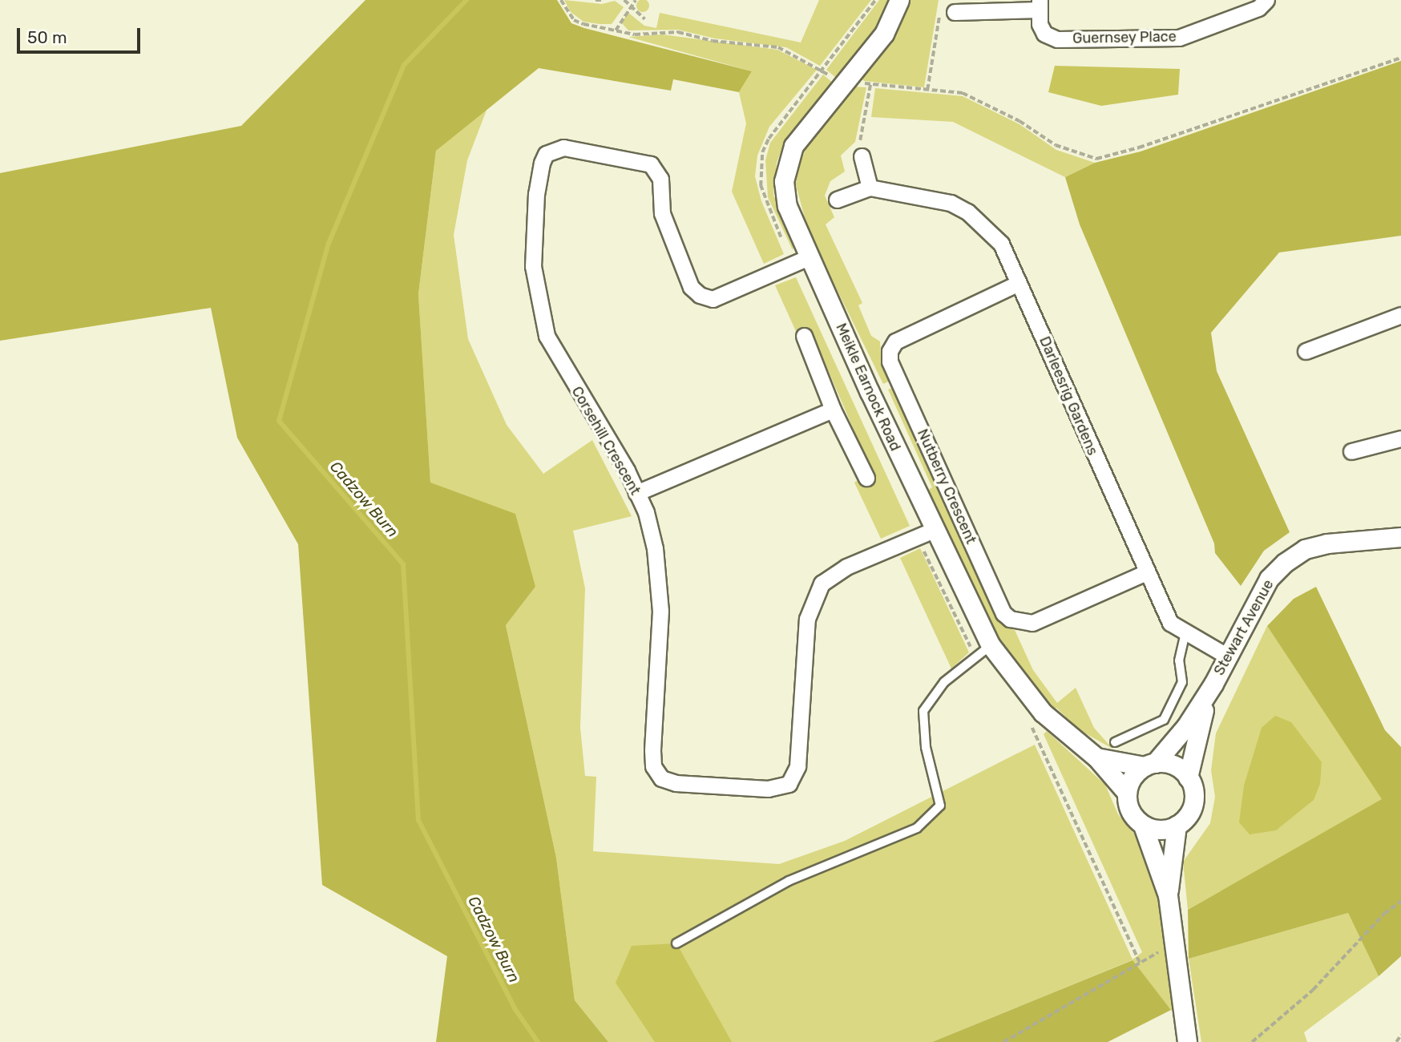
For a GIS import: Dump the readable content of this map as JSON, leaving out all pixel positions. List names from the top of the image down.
{
  "streets": {
    "street": [
      "Guernsey Place",
      "Meikle Earnock Road",
      "Darleesrig Gardens",
      "Corsehill Crescent",
      "Nutberry Crescent",
      "Stewart Avenue"
    ]
  },
  "crossings": [
    ["Meikle Earnock Road", "Corsehill Crescent"],
    ["Meikle Earnock Road", "Stewart Avenue"],
    ["Darleesrig Gardens", "Nutberry Crescent"],
    ["Darleesrig Gardens", "Stewart Avenue"]
  ],
  "water": ["Cadzow Burn"],
  "scale_bar": "50 m"
}
